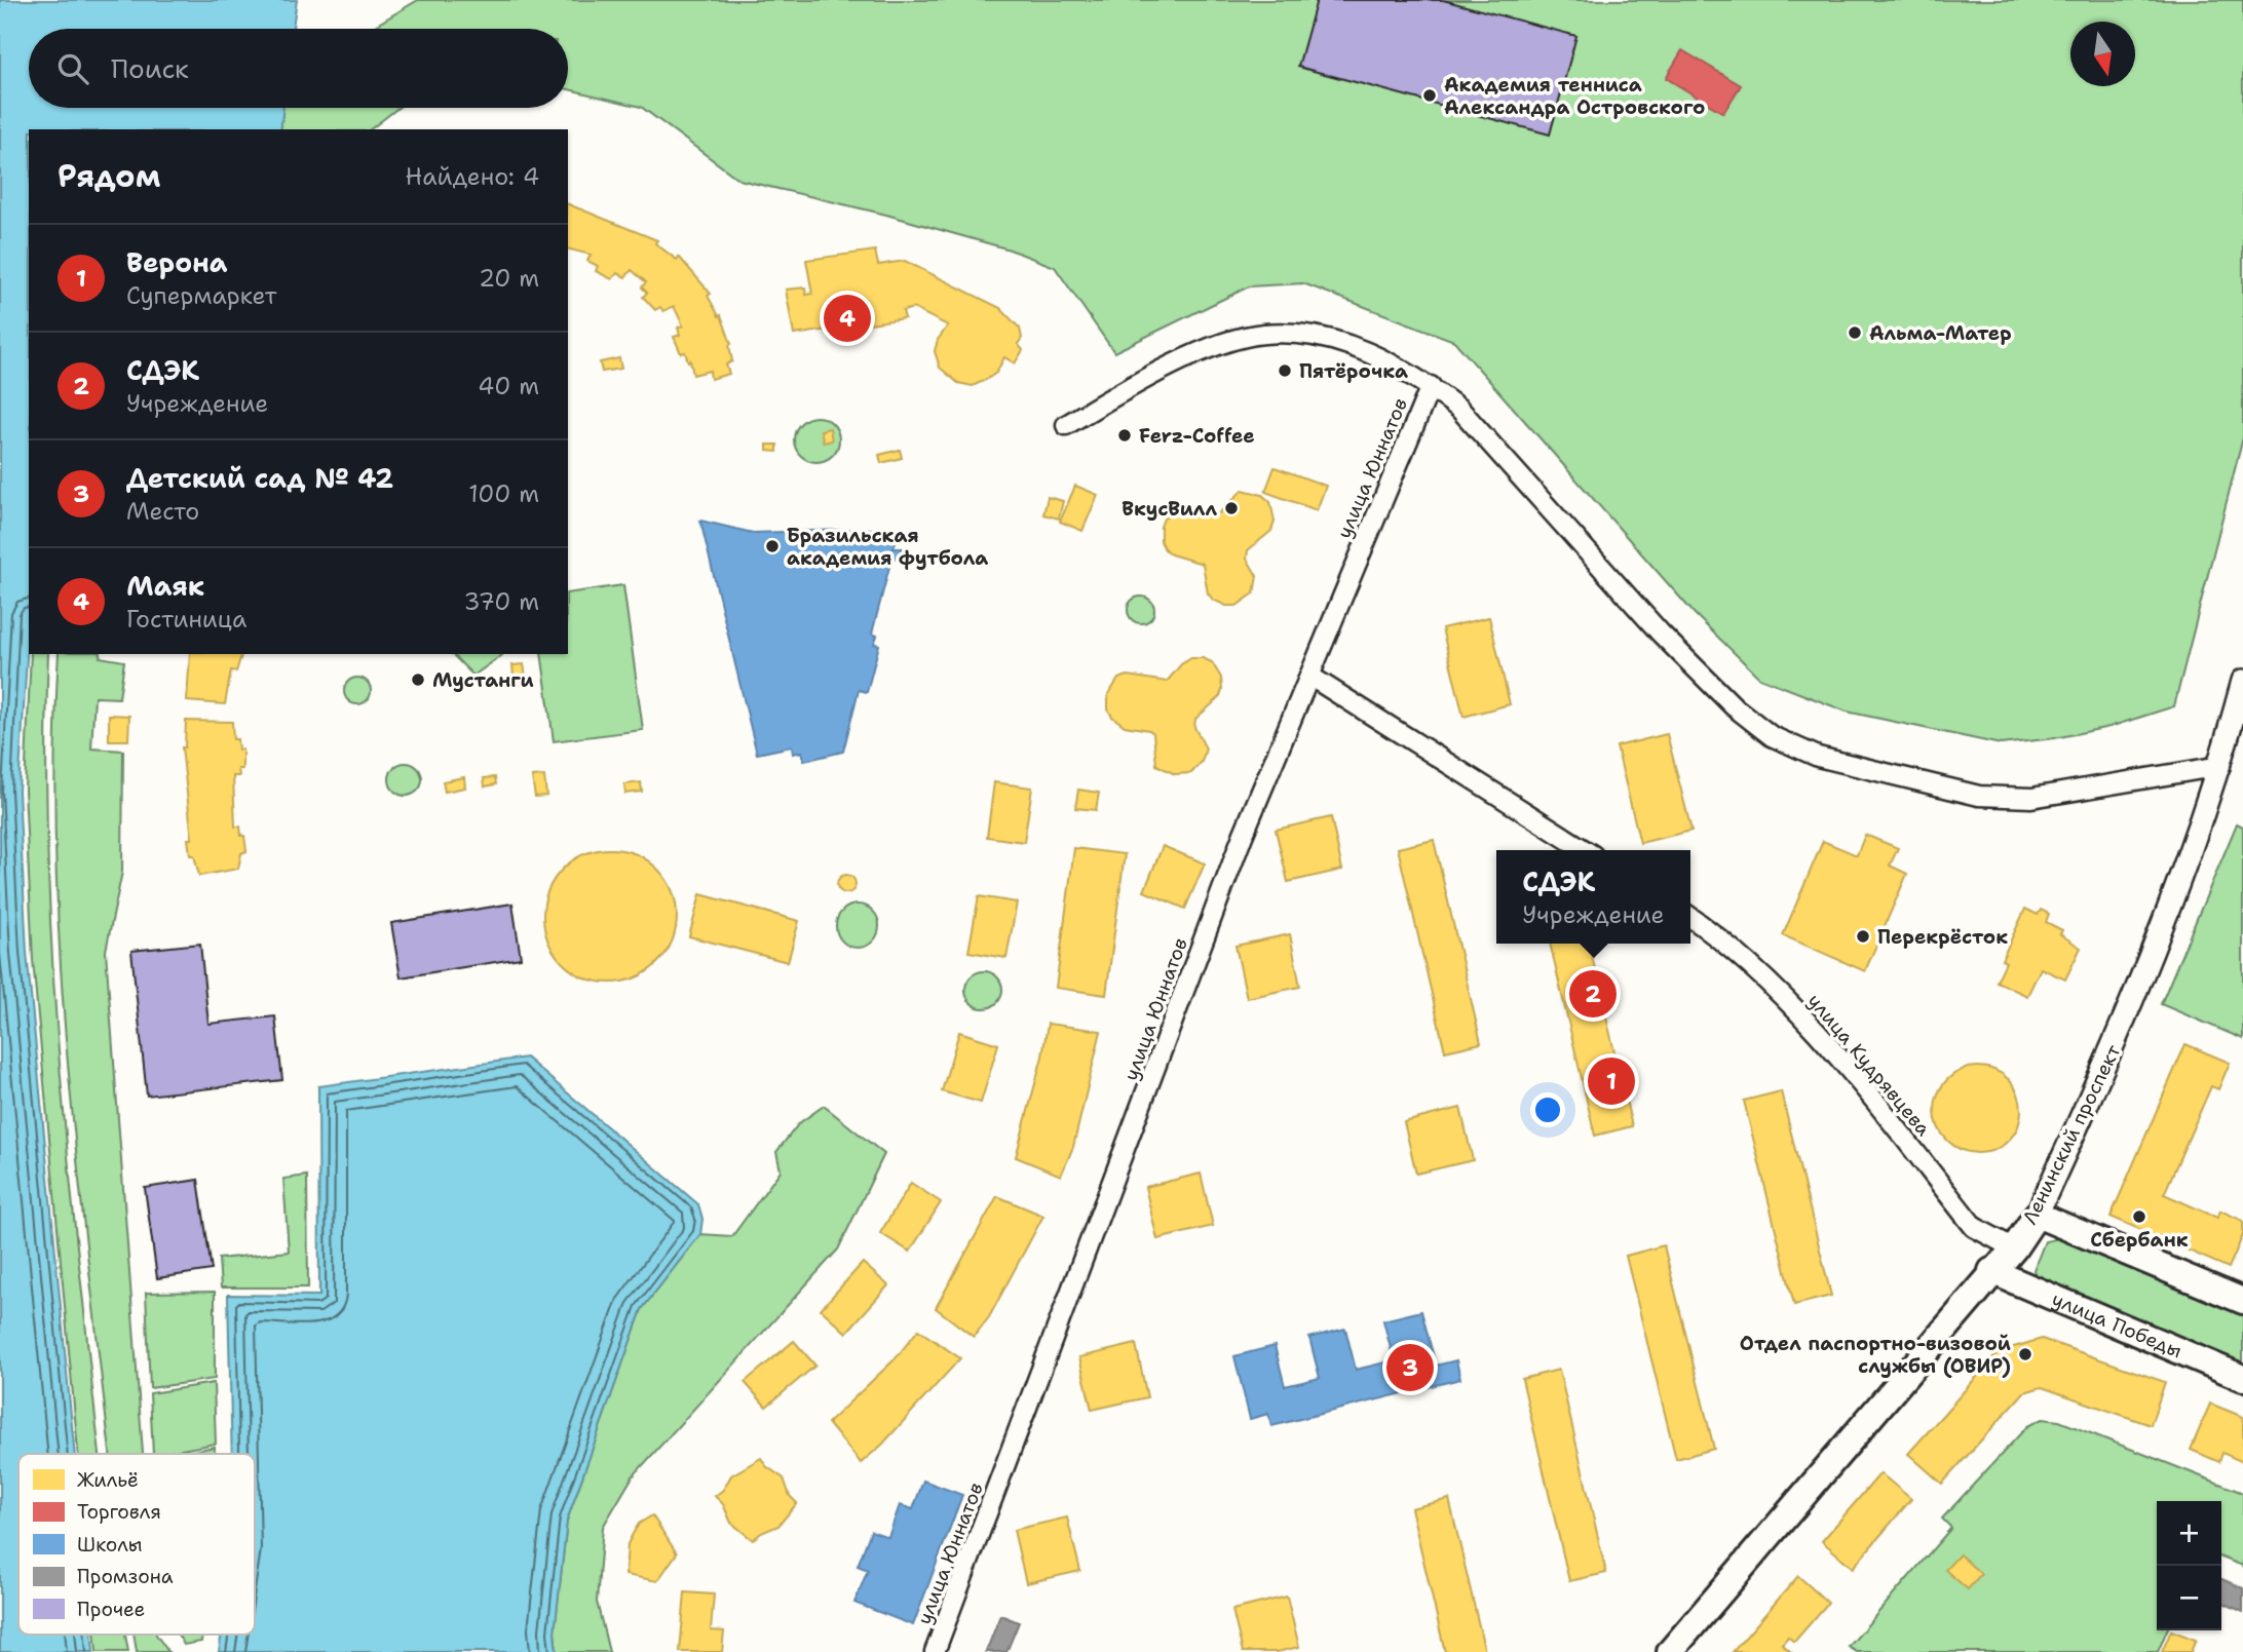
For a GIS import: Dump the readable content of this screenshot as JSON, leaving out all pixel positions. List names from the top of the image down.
{
  "streets": {
    "main road": ["Ленинский проспект", "улица Победы"],
    "street": ["улица Юннатов", "улица Кудрявцева"]
  },
  "crossings": [
    ["улица Кудрявцева", "Ленинский проспект"],
    ["Ленинский проспект", "улица Победы"]
  ],
  "places": [
    "Академия тенниса Александра Островского",
    "Альма-Матер",
    "Пятёрочка",
    "Ferz-Coffee",
    "ВкусВилл",
    "Бразильская академия футбола",
    "Мустанги",
    "Перекрёсток",
    "Сбербанк",
    "Отдел паспортно-визовой службы (ОВИР)"
  ],
  "legend": [
    "Жильё",
    "Торговля",
    "Школы",
    "Промзона",
    "Прочее"
  ],
  "north": "bottom",
  "page": {
    "search": "Поиск",
    "heading": ["Рядом", "Найдено: 4"],
    "list": [
      {
        "mark": "1",
        "name": "Верона",
        "note": "Супермаркет",
        "value": "20 m"
      },
      {
        "mark": "2",
        "name": "СДЭК",
        "note": "Учреждение",
        "value": "40 m"
      },
      {
        "mark": "3",
        "name": "Детский сад № 42",
        "note": "Место",
        "value": "100 m"
      },
      {
        "mark": "4",
        "name": "Маяк",
        "note": "Гостиница",
        "value": "370 m"
      }
    ],
    "pins": [
      "4",
      "2",
      "1",
      "3"
    ],
    "popup": ["СДЭК", "Учреждение"],
    "map_buttons": ["+", "−"]
  }
}
